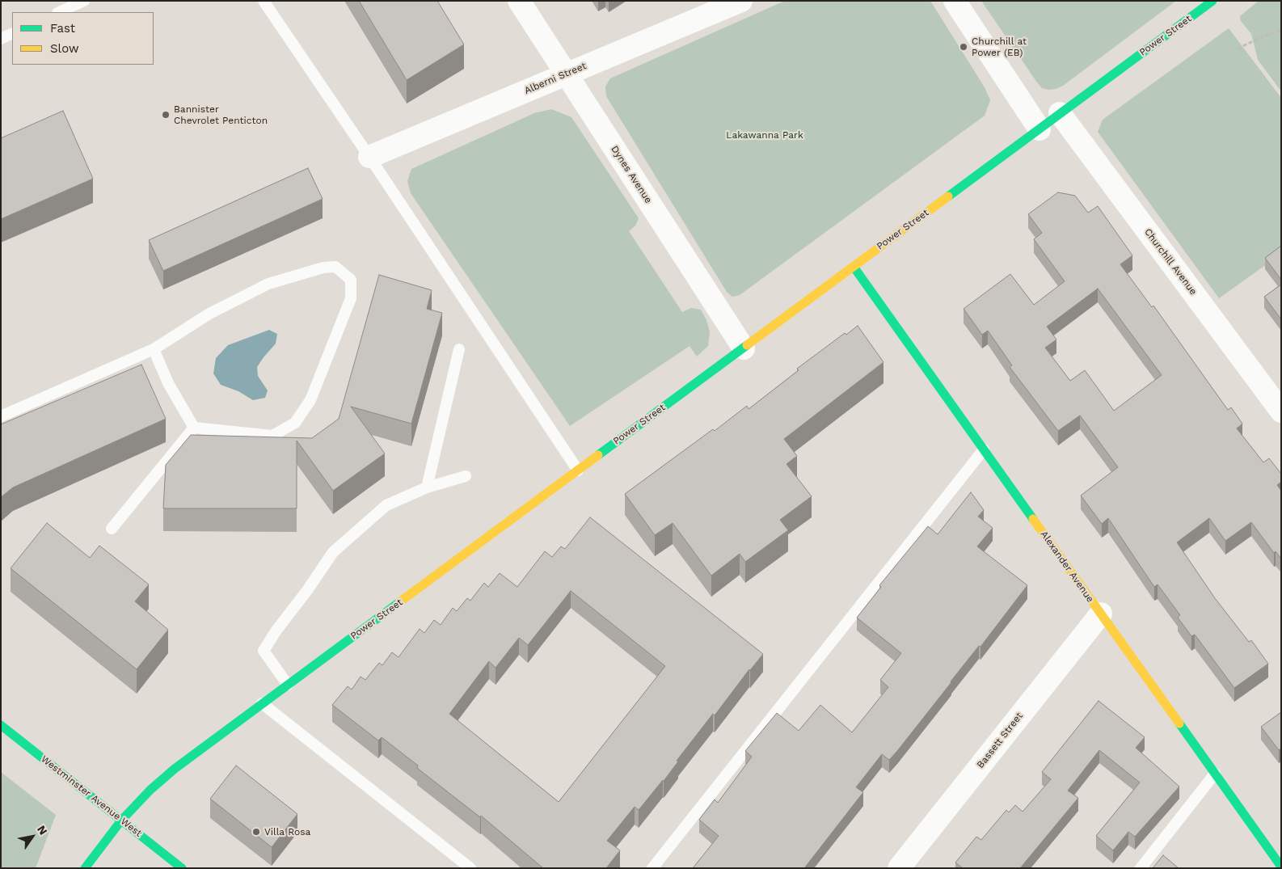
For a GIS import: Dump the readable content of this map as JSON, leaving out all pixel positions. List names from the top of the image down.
{
  "streets": {
    "street": [
      "Power Street",
      "Alberni Street",
      "Dynes Avenue",
      "Churchill Avenue",
      "Alexander Avenue",
      "Bassett Street",
      "Westminster Avenue West"
    ]
  },
  "crossings": [
    ["Power Street", "Dynes Avenue"],
    ["Power Street", "Churchill Avenue"],
    ["Power Street", "Alexander Avenue"],
    ["Power Street", "Westminster Avenue West"],
    ["Alberni Street", "Dynes Avenue"],
    ["Alexander Avenue", "Bassett Street"]
  ],
  "parks": ["Lakawanna Park"],
  "places": ["Churchill at Power (EB)", "Bannister Chevrolet Penticton", "Villa Rosa"],
  "legend": ["Fast", "Slow"],
  "north": "top right"
}
